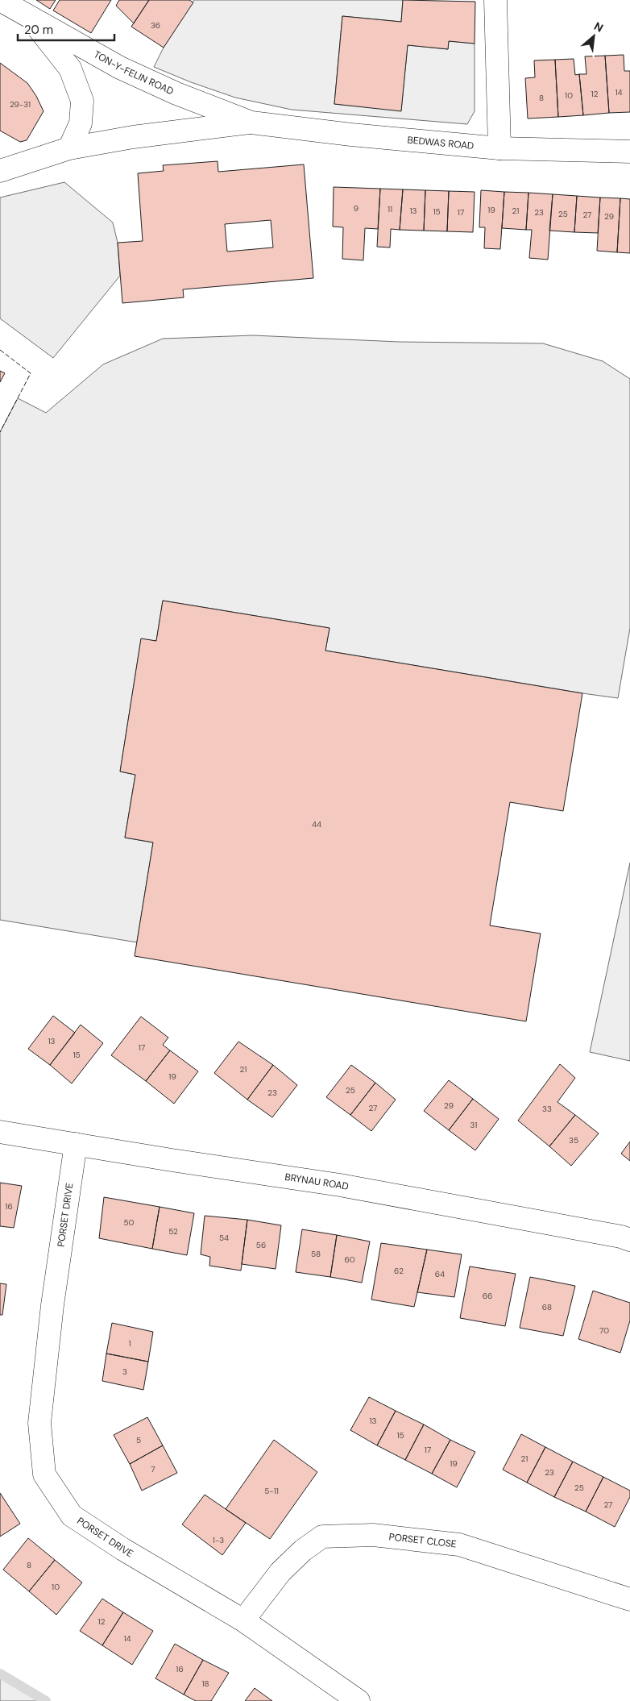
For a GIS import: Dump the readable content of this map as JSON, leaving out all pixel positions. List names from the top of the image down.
{
  "streets": {
    "street": [
      "TON-Y-FELIN ROAD",
      "BEDWAS ROAD",
      "BRYNAU ROAD",
      "PORSET DRIVE",
      "PORSET CLOSE"
    ]
  },
  "crossings": [
    ["TON-Y-FELIN ROAD", "BEDWAS ROAD"],
    ["BRYNAU ROAD", "PORSET DRIVE"],
    ["PORSET DRIVE", "PORSET CLOSE"]
  ],
  "house_numbers": [
    "36",
    "14",
    "12",
    "10",
    "8",
    "29-31",
    "9",
    "11",
    "19",
    "13",
    "21",
    "15",
    "17",
    "23",
    "25",
    "27",
    "29",
    "44",
    "13",
    "17",
    "15",
    "21",
    "19",
    "25",
    "23",
    "29",
    "27",
    "33",
    "31",
    "35",
    "16",
    "50",
    "52",
    "54",
    "56",
    "58",
    "60",
    "62",
    "64",
    "66",
    "68",
    "70",
    "1",
    "3",
    "13",
    "15",
    "5",
    "17",
    "21",
    "19",
    "7",
    "23",
    "25",
    "5-11",
    "27",
    "1-3",
    "8",
    "10",
    "12",
    "14",
    "16",
    "18"
  ],
  "scale_bar": "20 m",
  "north": "top right"
}
